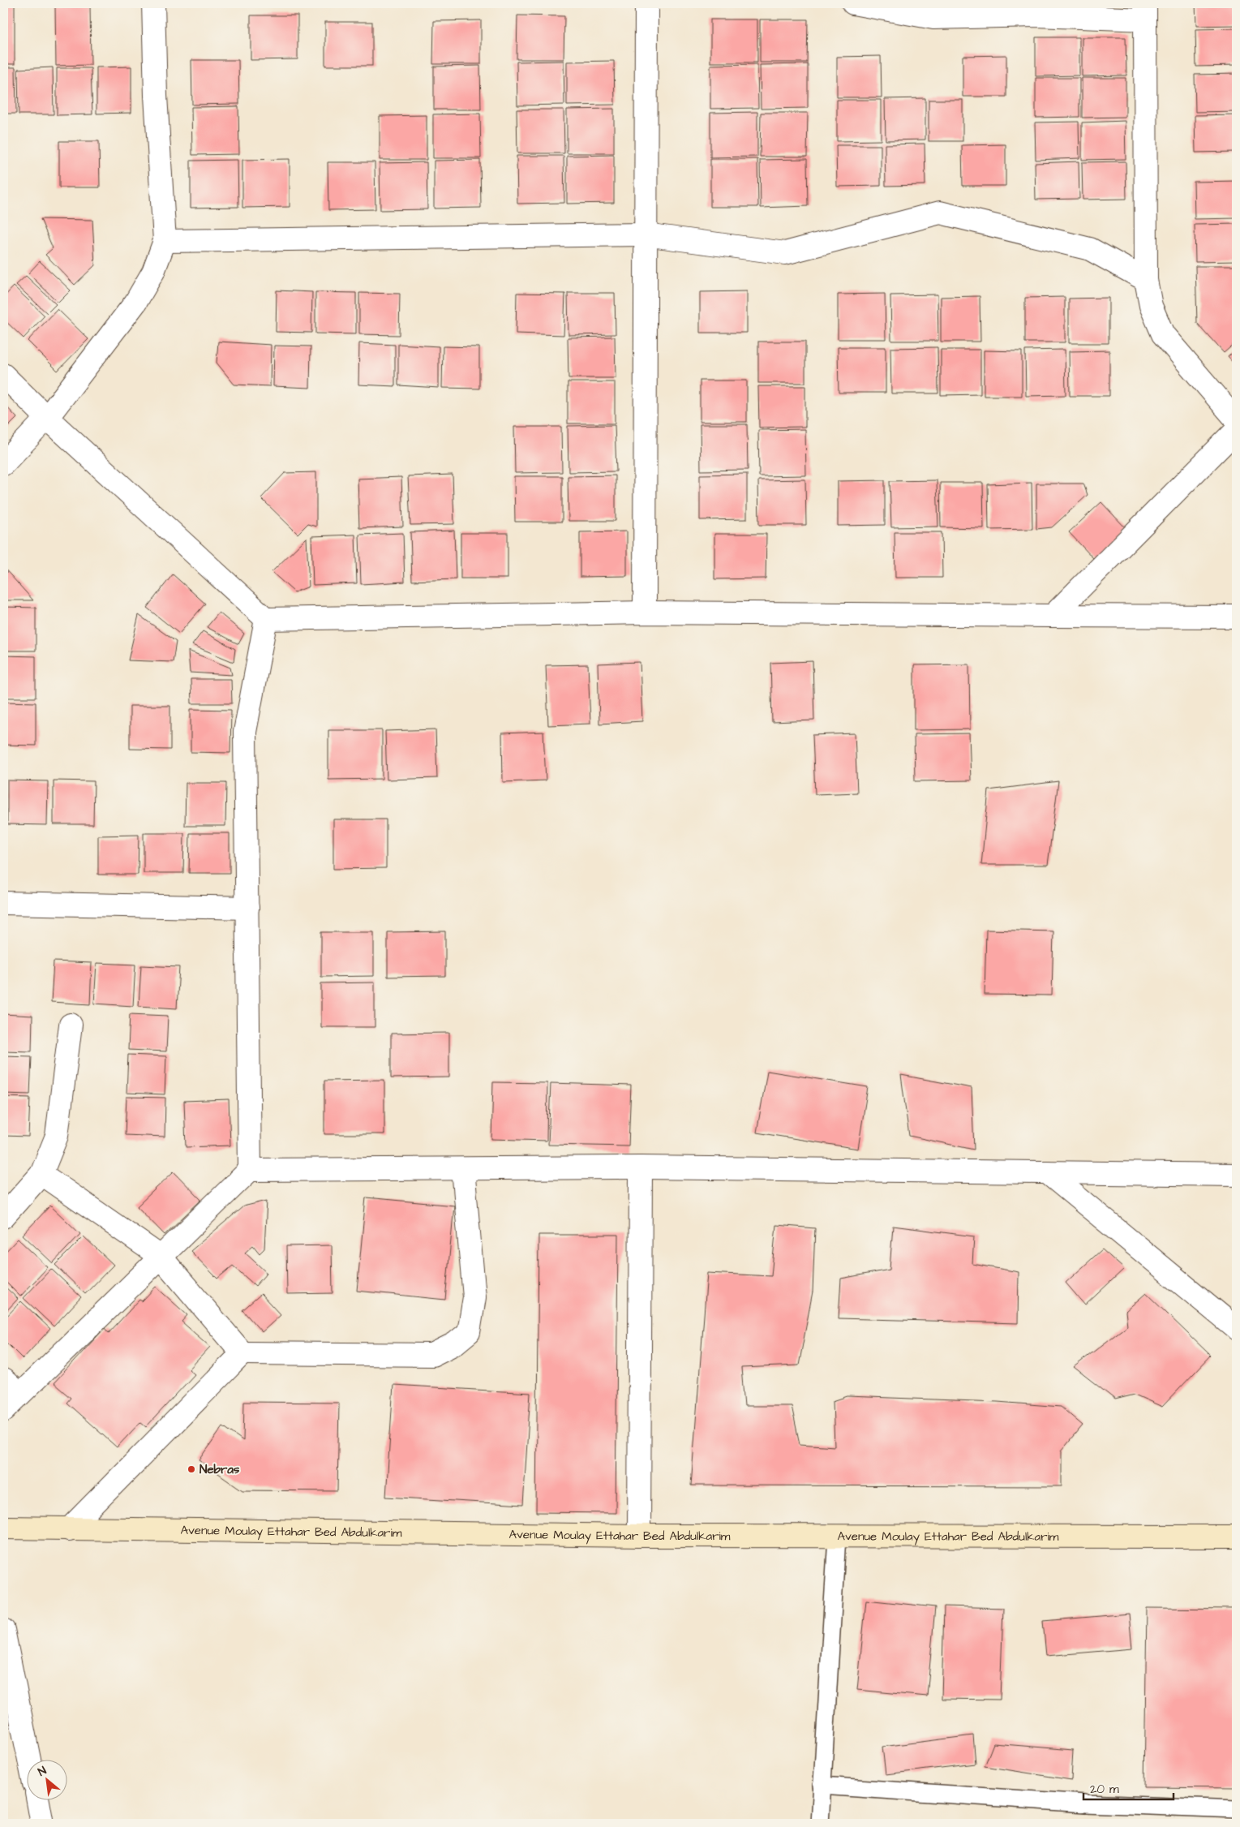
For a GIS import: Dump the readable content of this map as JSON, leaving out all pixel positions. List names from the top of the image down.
{
  "streets": {
    "street": ["Avenue Moulay Ettahar Bed Abdulkarim"]
  },
  "places": ["Nebras"],
  "scale_bar": "20 m",
  "north": "top left"
}
